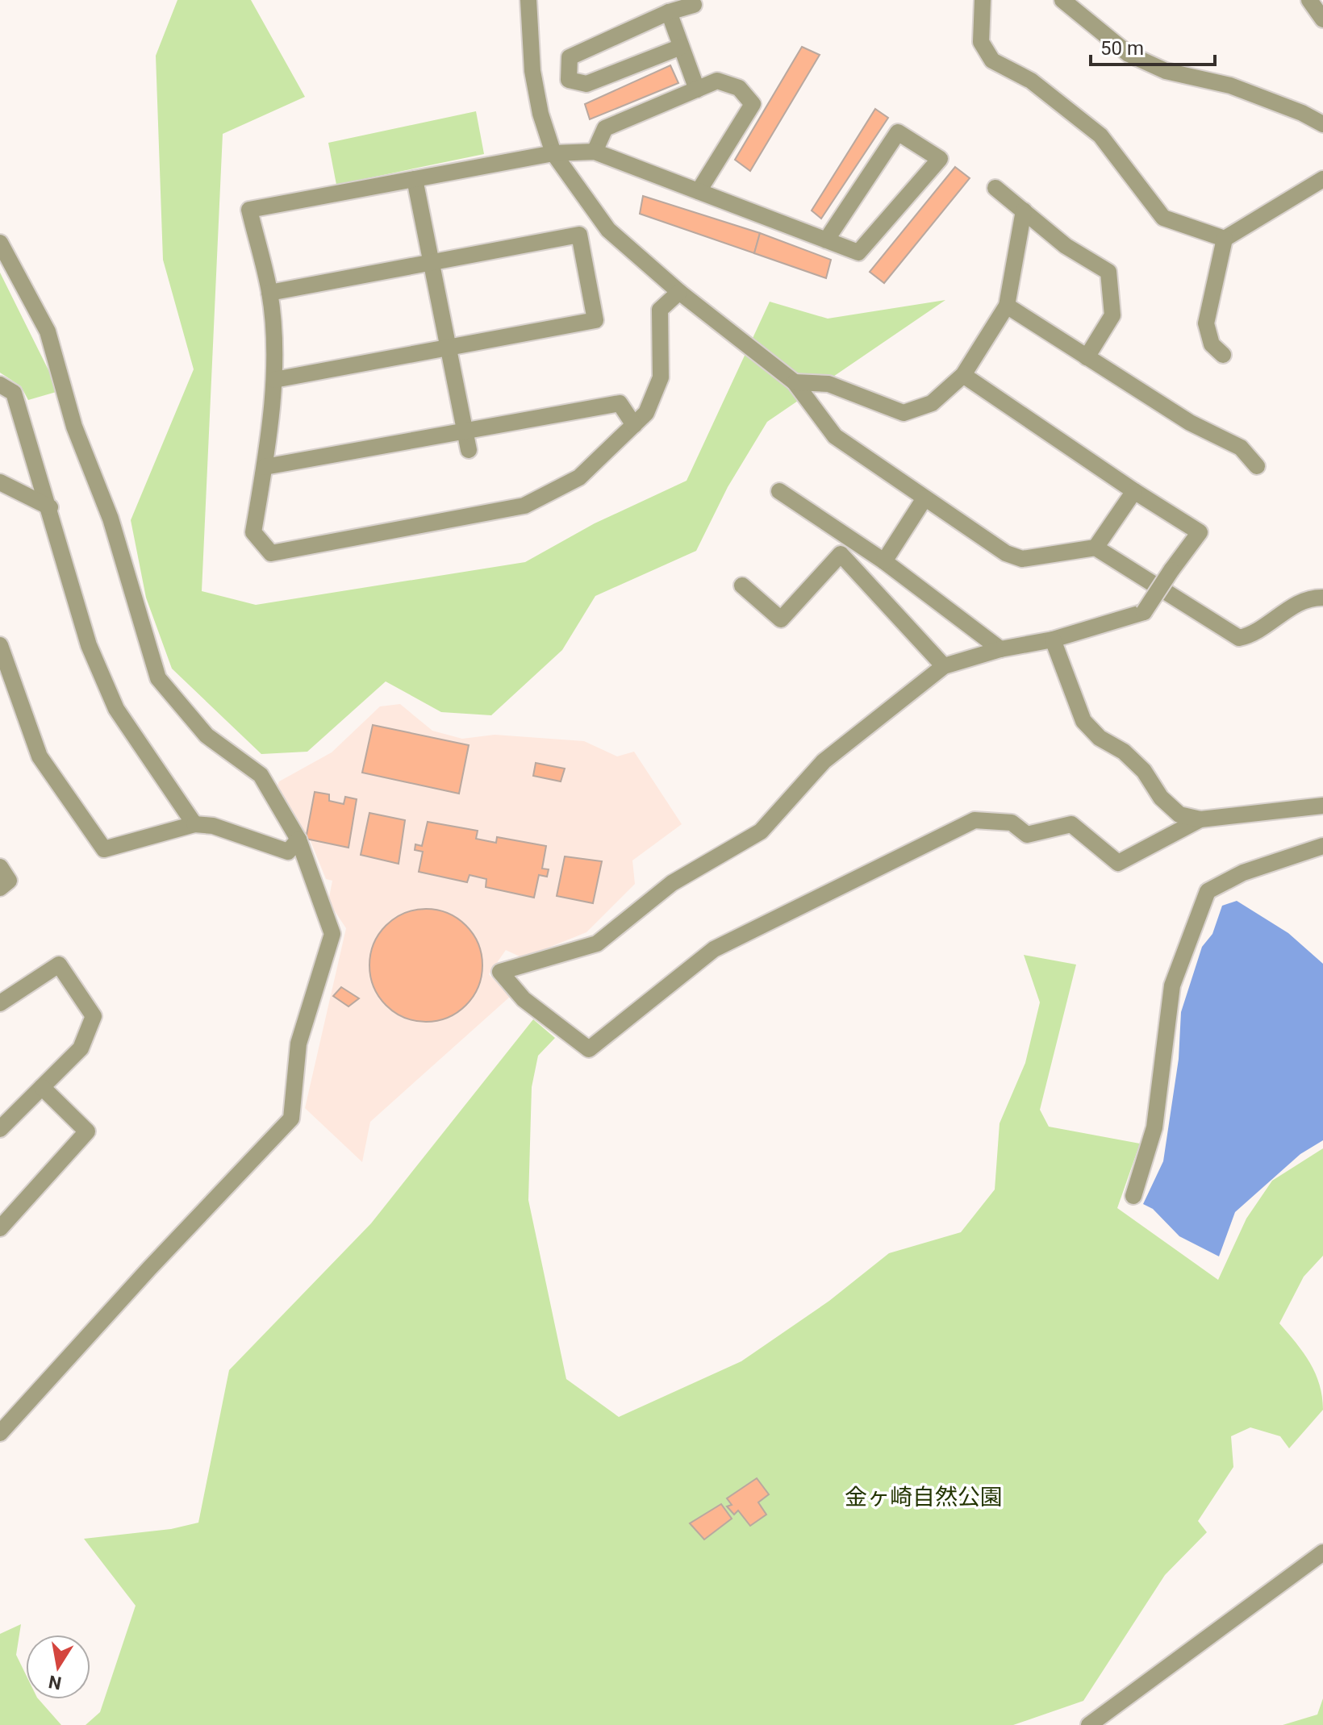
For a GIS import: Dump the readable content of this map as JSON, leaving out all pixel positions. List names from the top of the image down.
{
  "parks": ["金ヶ崎自然公園"],
  "scale_bar": "50 m",
  "north": "bottom"
}
